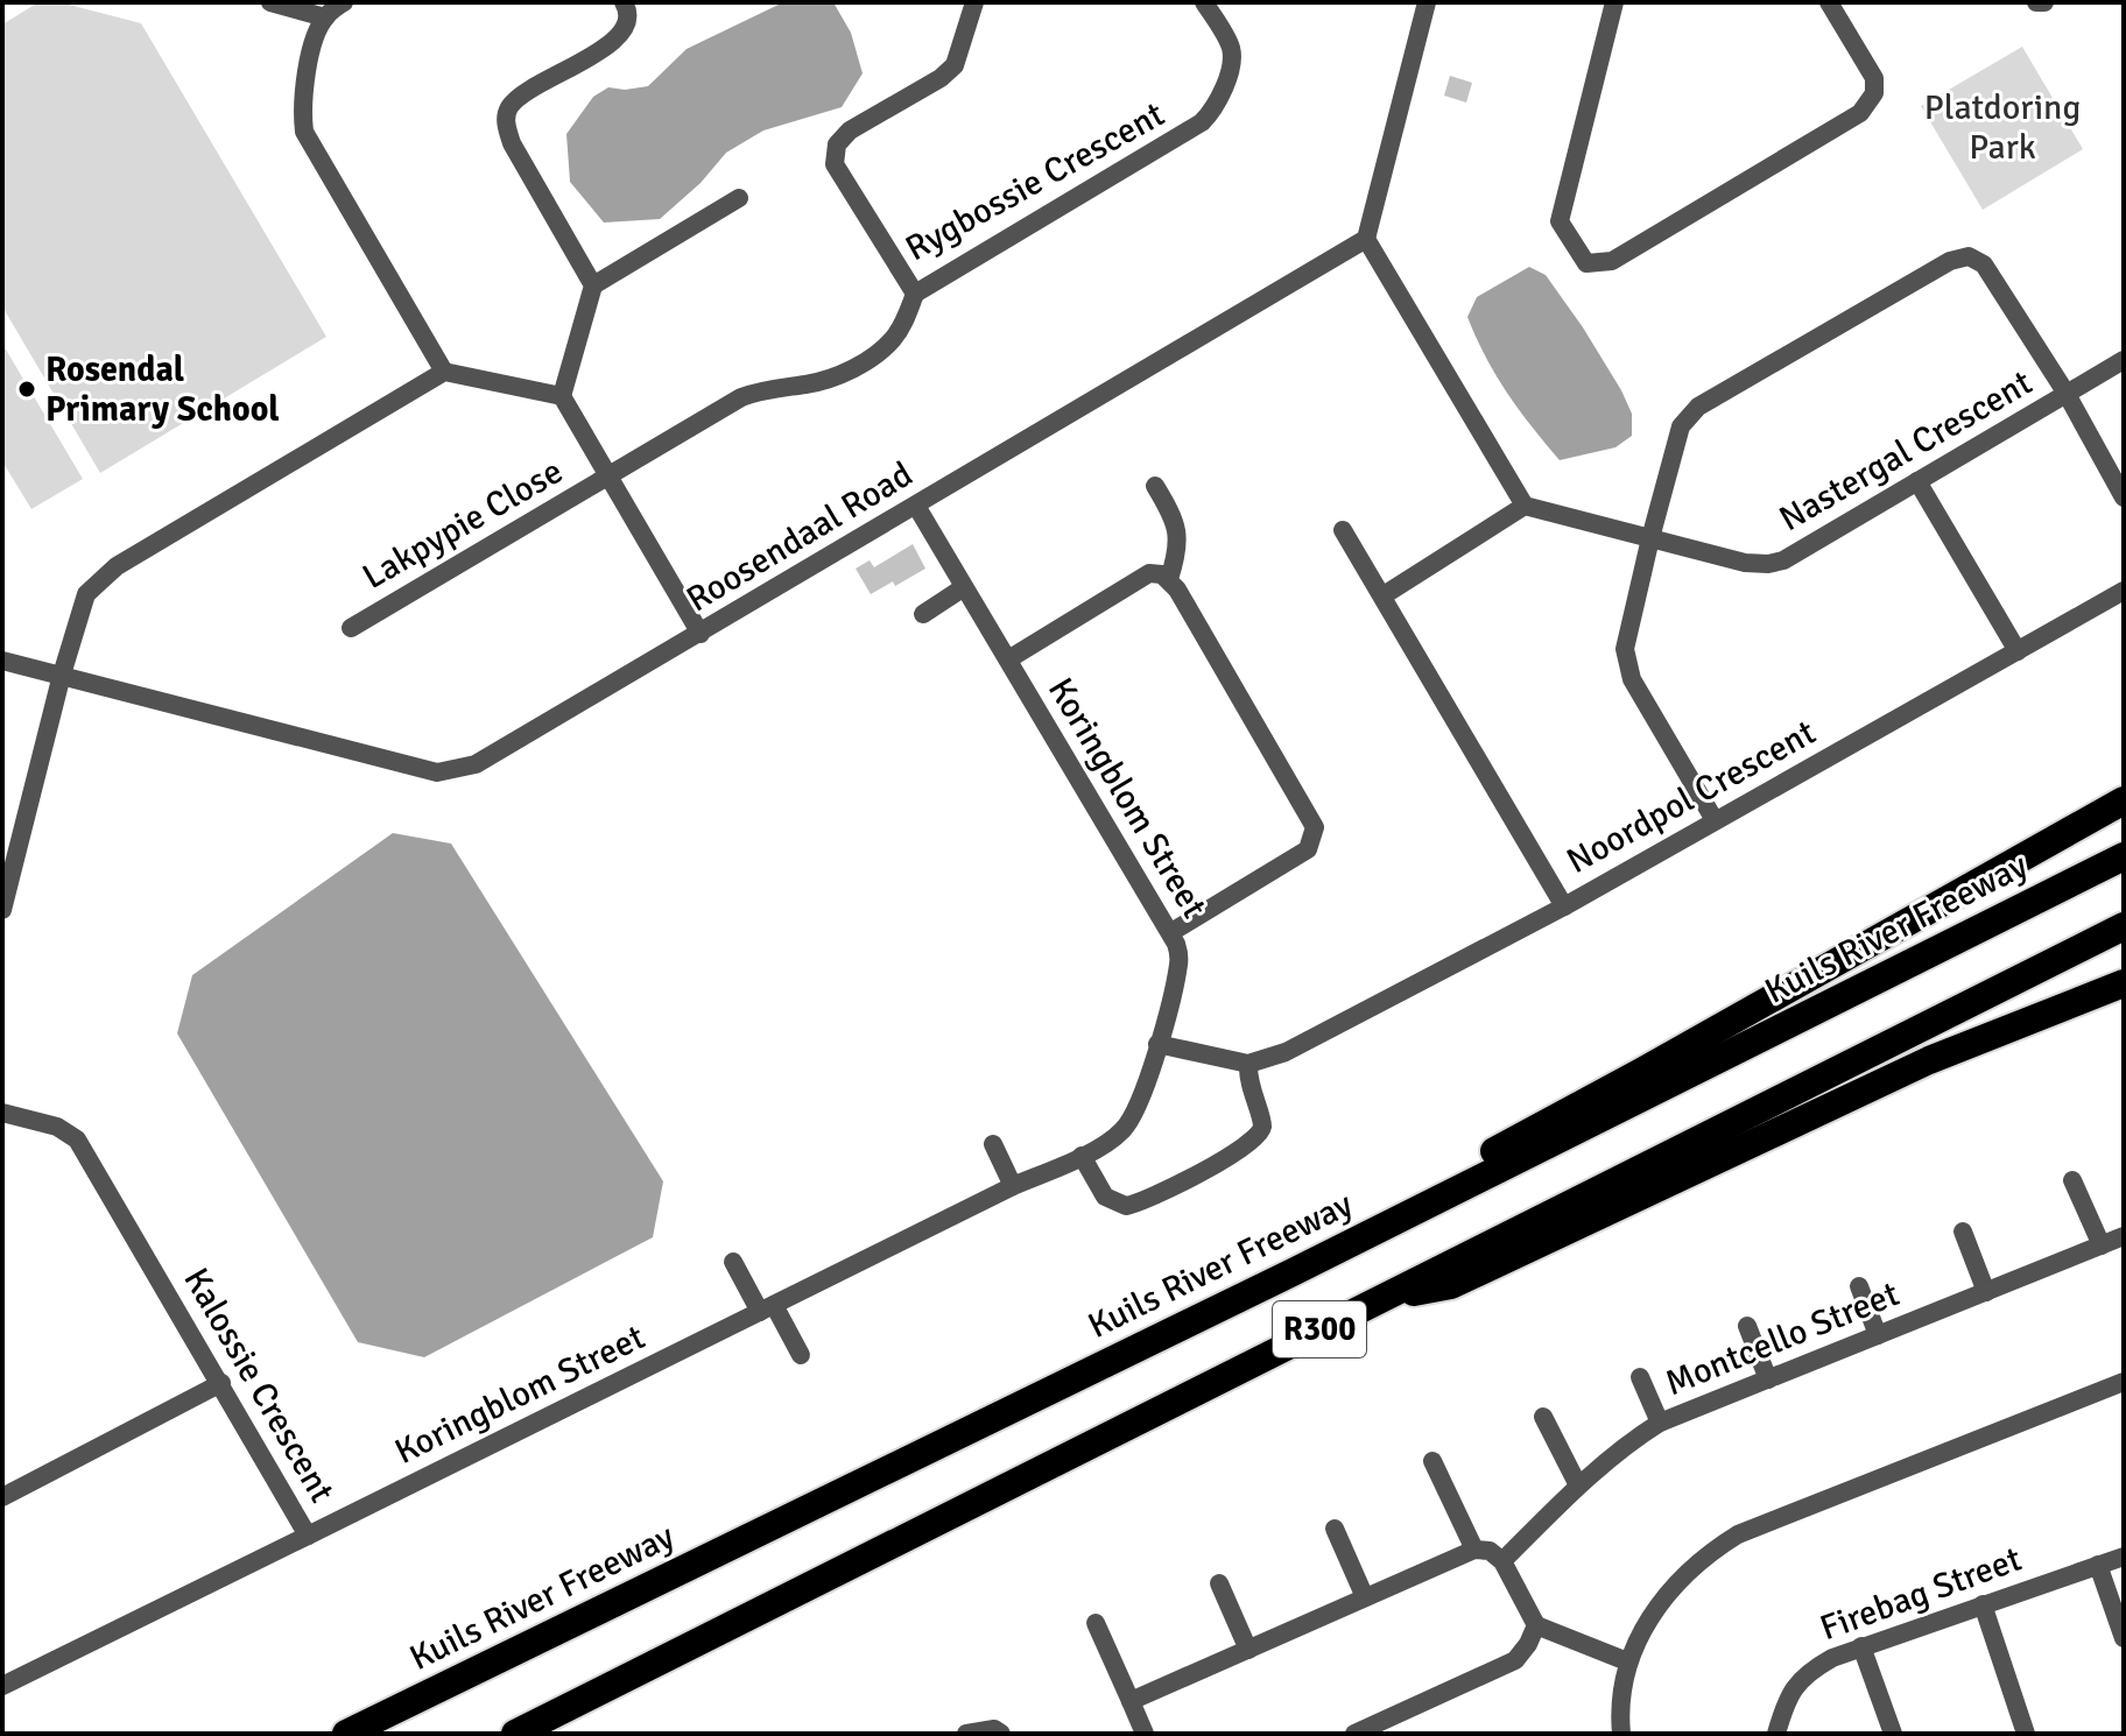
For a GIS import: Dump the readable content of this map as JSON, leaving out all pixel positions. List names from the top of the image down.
{
  "streets": {
    "highway": ["Kuils River Freeway", "R300"],
    "street": [
      "Rygbossie Crescent",
      "Nastergal Crescent",
      "Lakpypie Close",
      "Roosendaal Road",
      "Noordpol Crescent",
      "Koringblom Street",
      "Montcello Street",
      "Kalossie Crescent",
      "Firebag Street"
    ]
  },
  "crossings": [
    ["Rygbossie Crescent", "Lakpypie Close"],
    ["Roosendaal Road", "Koringblom Street"],
    ["Koringblom Street", "Kalossie Crescent"]
  ],
  "parks": ["Platdoring Park"],
  "places": ["Rosendal Primary School"]
}
